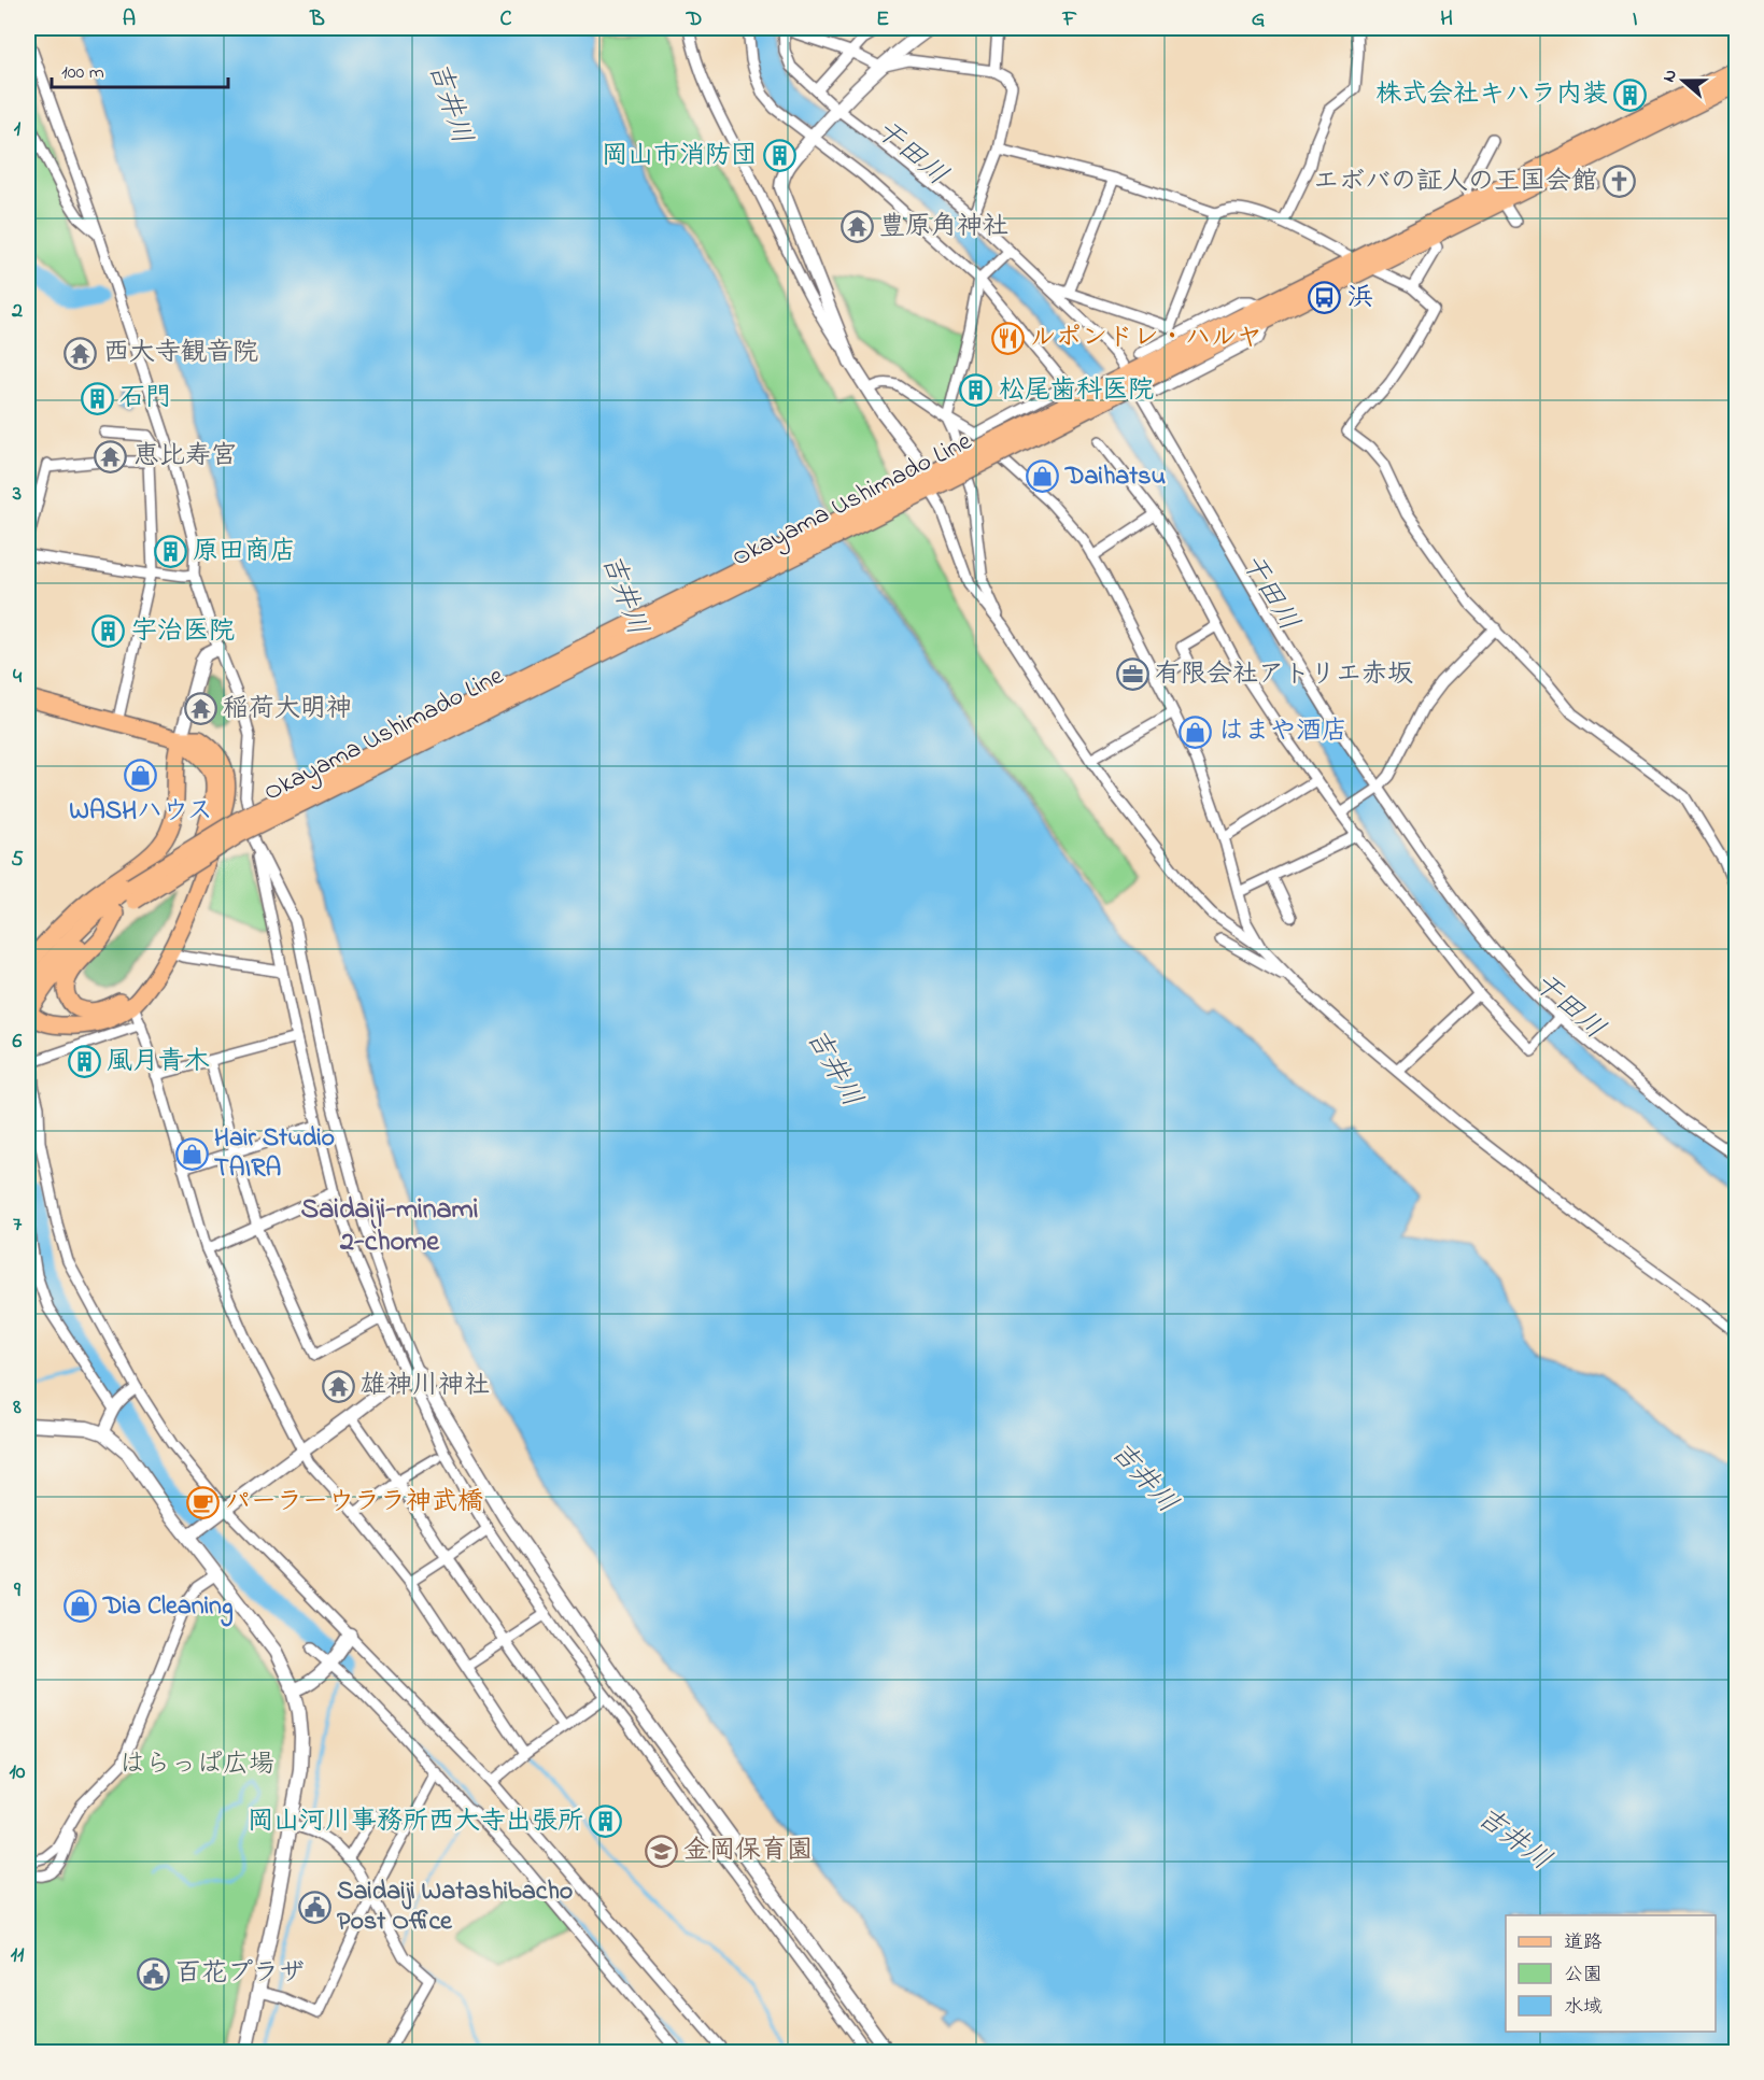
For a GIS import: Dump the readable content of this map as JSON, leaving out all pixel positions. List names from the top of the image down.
{
  "streets": {
    "main road": ["Okayama Ushimado Line"]
  },
  "districts": ["Saidaiji-minami 2-chome"],
  "water": ["吉井川", "干田川"],
  "parks": ["はらっぱ広場"],
  "places": {
    "building": [
      "株式会社キハラ内装",
      "岡山市消防団",
      "松尾歯科医院",
      "石門",
      "原田商店",
      "宇治医院",
      "風月青木",
      "岡山河川事務所西大寺出張所"
    ],
    "church": ["エボバの証人の王国会館"],
    "temple": [
      "豊原角神社",
      "西大寺観音院",
      "恵比寿宮",
      "稲荷大明神",
      "雄神川神社"
    ],
    "bus stop": ["浜"],
    "restaurant": ["ルポンドレ・ハルヤ"],
    "shop": [
      "Daihatsu",
      "はまや酒店",
      "WASHハウス",
      "Hair Studio TAIRA",
      "Dia Cleaning"
    ],
    "office": ["有限会社アトリエ赤坂"],
    "cafe": ["パーラーウララ神武橋"],
    "school or university": ["金岡保育園"],
    "public building": ["Saidaiji Watashibacho Post Office", "百花プラザ"]
  },
  "legend": ["道路", "公園", "水域"],
  "scale_bar": "100 m",
  "north": "left",
  "grid": {
    "columns": [
      "A",
      "B",
      "C",
      "D",
      "E",
      "F",
      "G",
      "H",
      "I"
    ],
    "rows": [
      "1",
      "2",
      "3",
      "4",
      "5",
      "6",
      "7",
      "8",
      "9",
      "10",
      "11"
    ]
  }
}
